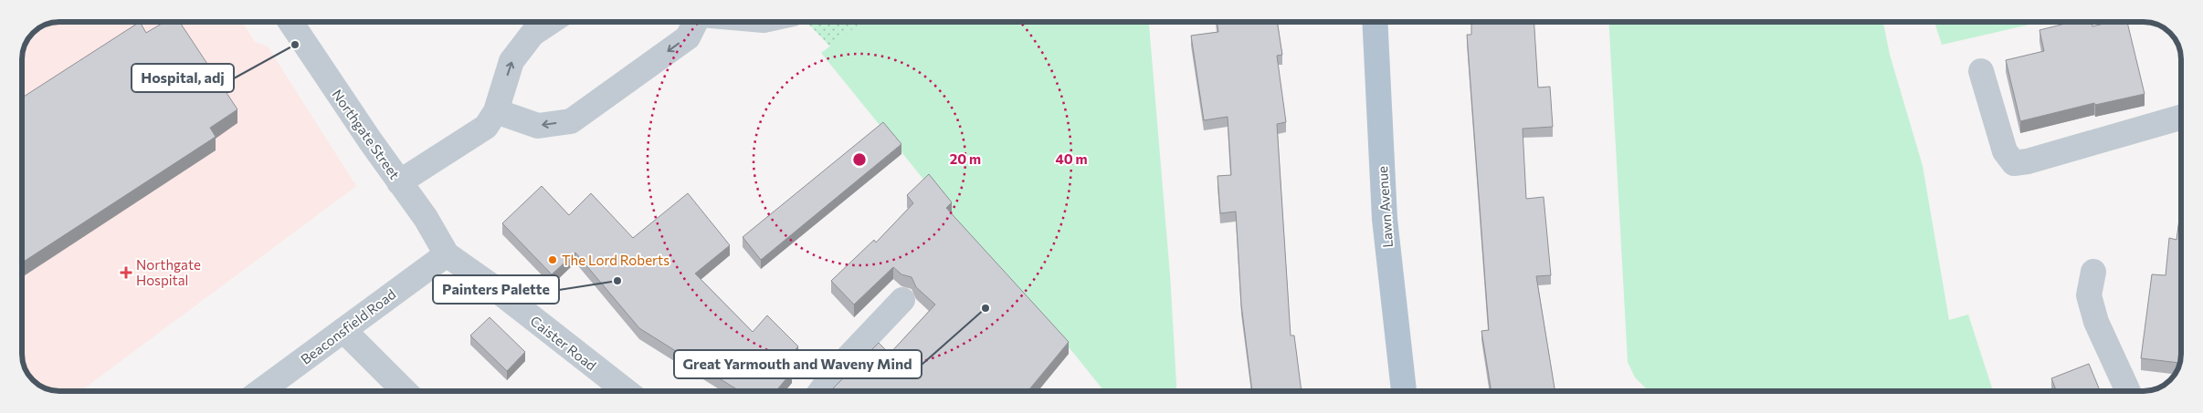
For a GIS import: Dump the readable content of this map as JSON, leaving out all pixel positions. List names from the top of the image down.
{
  "streets": {
    "main road": ["Lawn Avenue"],
    "street": ["Northgate Street", "Beaconsfield Road", "Caister Road"]
  },
  "crossings": [
    ["Northgate Street", "Beaconsfield Road"],
    ["Northgate Street", "Caister Road"],
    ["Beaconsfield Road", "Caister Road"]
  ],
  "places": {
    "other": [
      "Hospital, adj",
      "The Lord Roberts",
      "Painters Palette",
      "Great Yarmouth and Waveny Mind"
    ],
    "health": ["Northgate Hospital"]
  },
  "rings": ["20 m", "40 m"]
}
